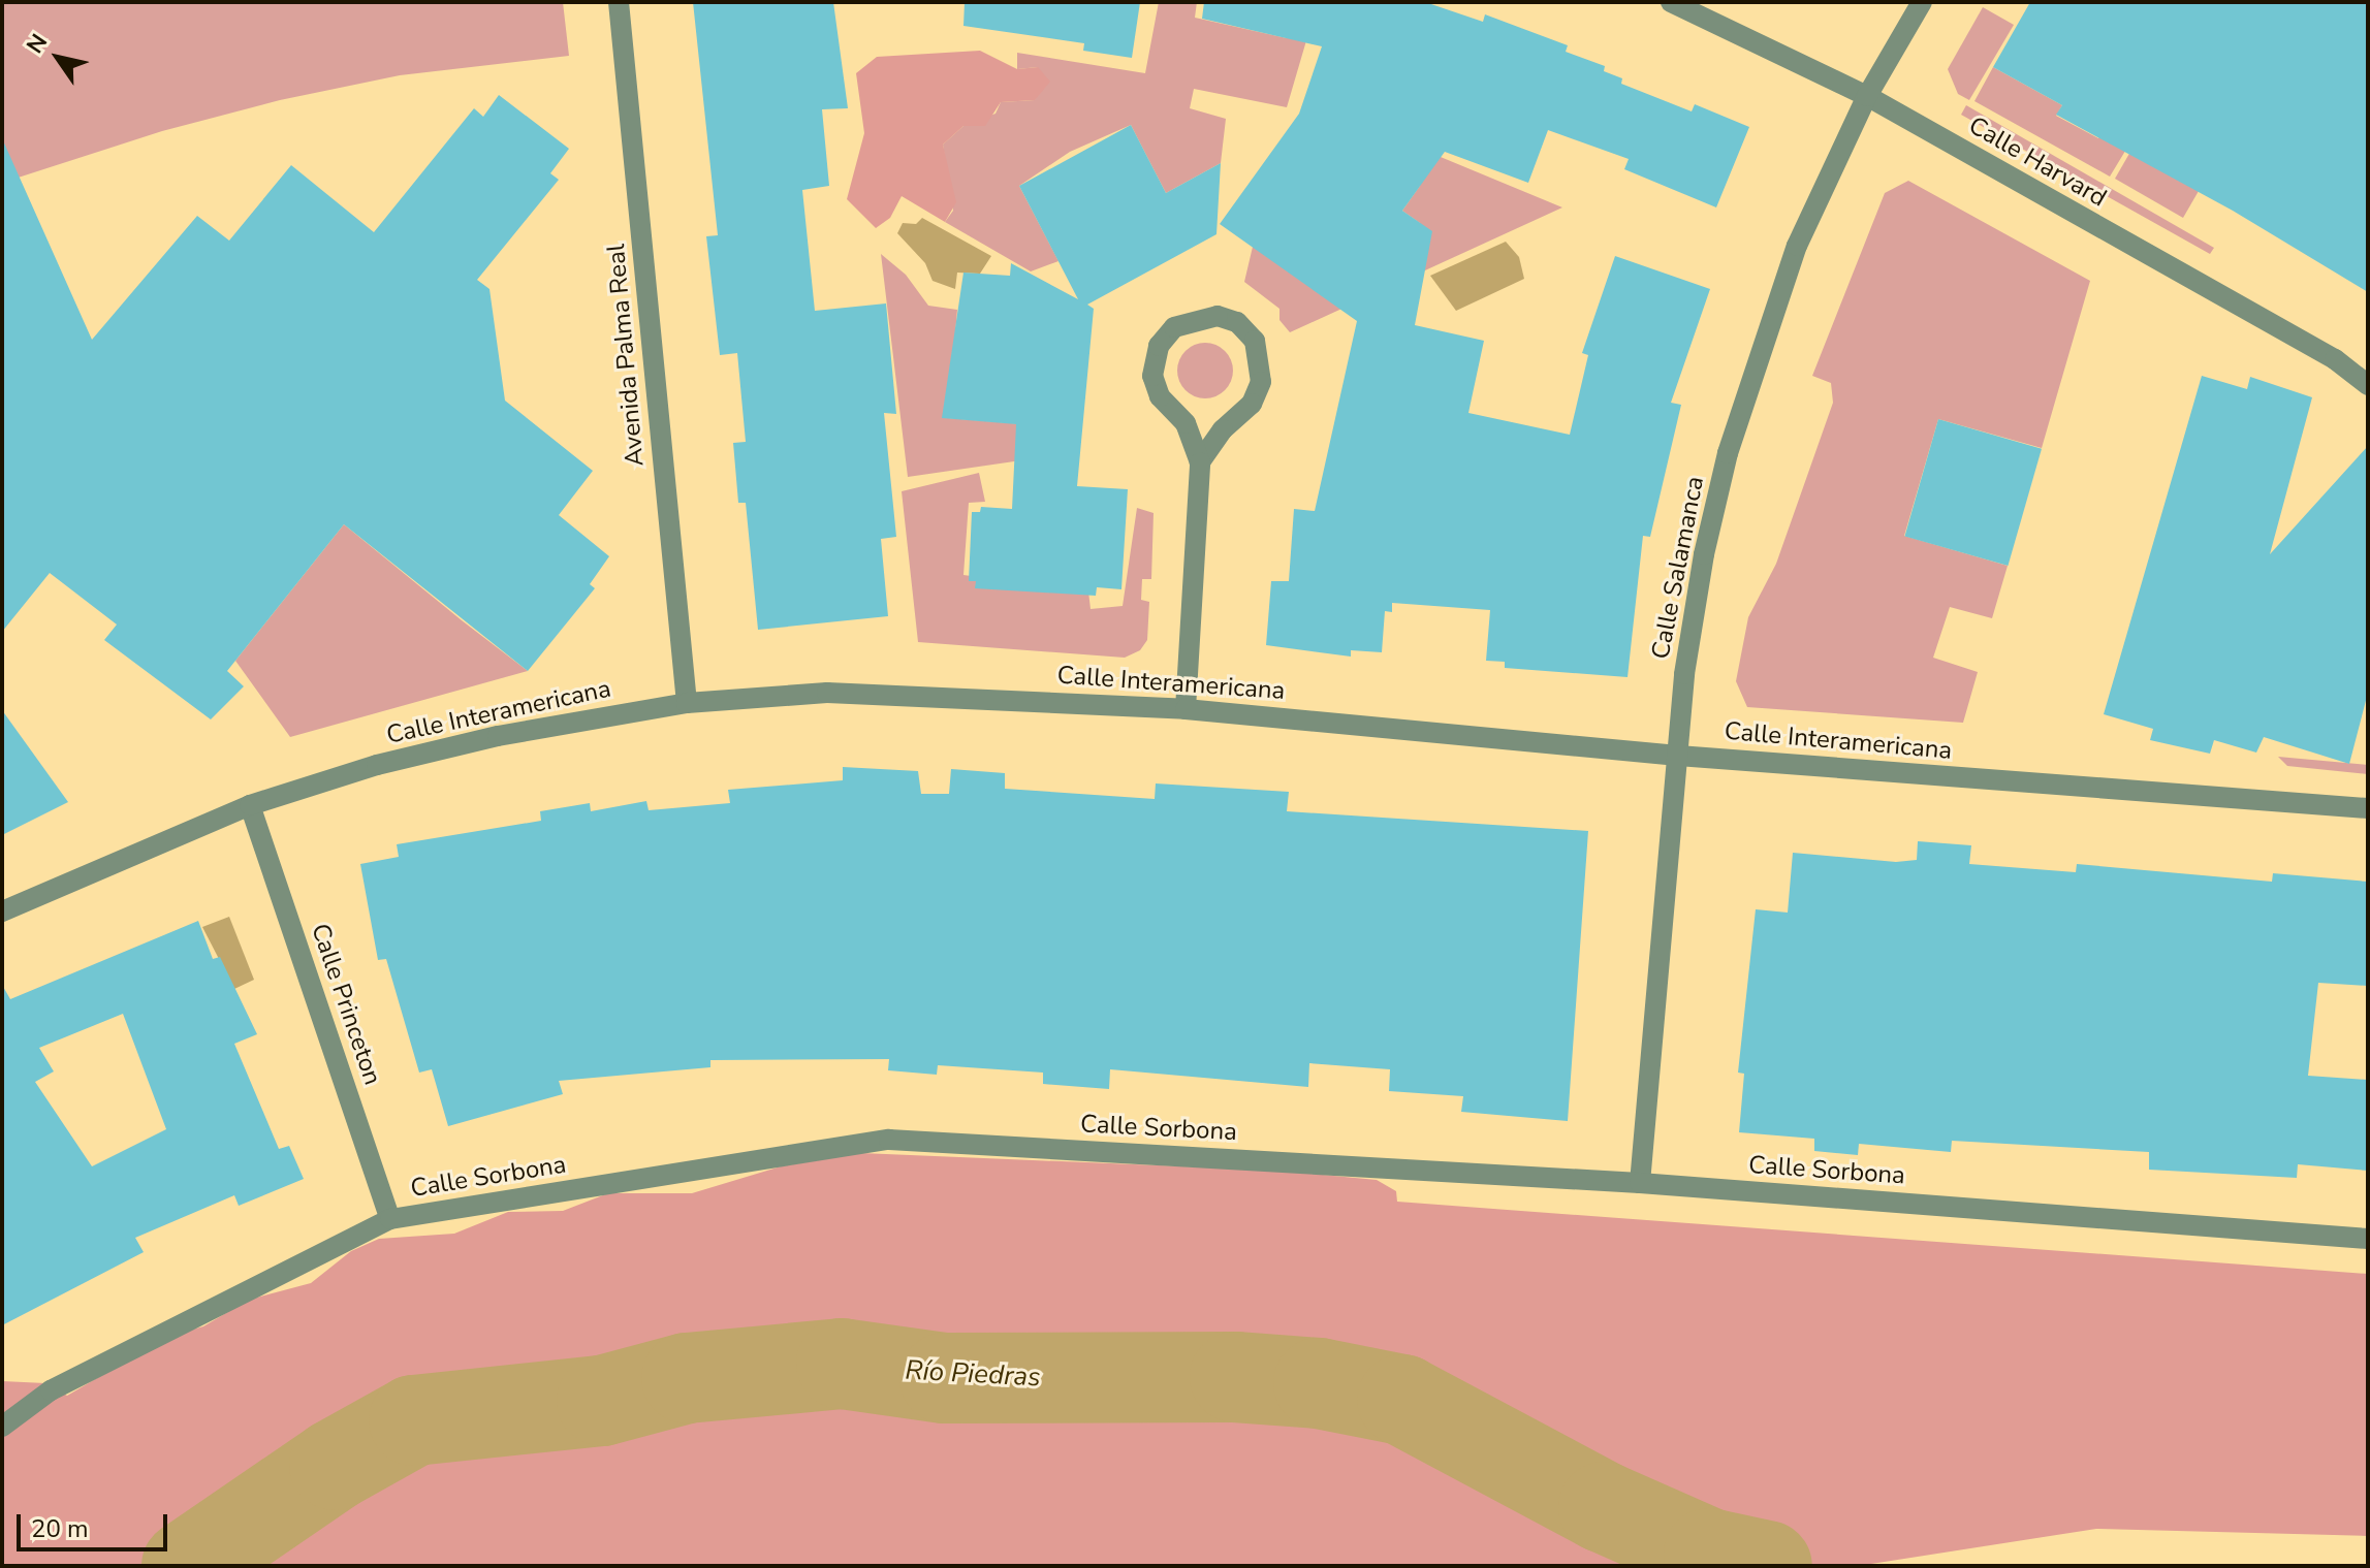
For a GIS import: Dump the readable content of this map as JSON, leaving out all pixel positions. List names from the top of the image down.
{
  "streets": {
    "street": [
      "Calle Harvard",
      "Avenida Palma Real",
      "Calle Salamanca",
      "Calle Interamericana",
      "Calle Princeton",
      "Calle Sorbona"
    ]
  },
  "crossings": [
    ["Calle Harvard", "Calle Salamanca"],
    ["Avenida Palma Real", "Calle Interamericana"],
    ["Calle Salamanca", "Calle Interamericana"],
    ["Calle Salamanca", "Calle Sorbona"],
    ["Calle Interamericana", "Calle Princeton"],
    ["Calle Princeton", "Calle Sorbona"]
  ],
  "water": ["Río Piedras"],
  "scale_bar": "20 m",
  "north": "top left"
}
